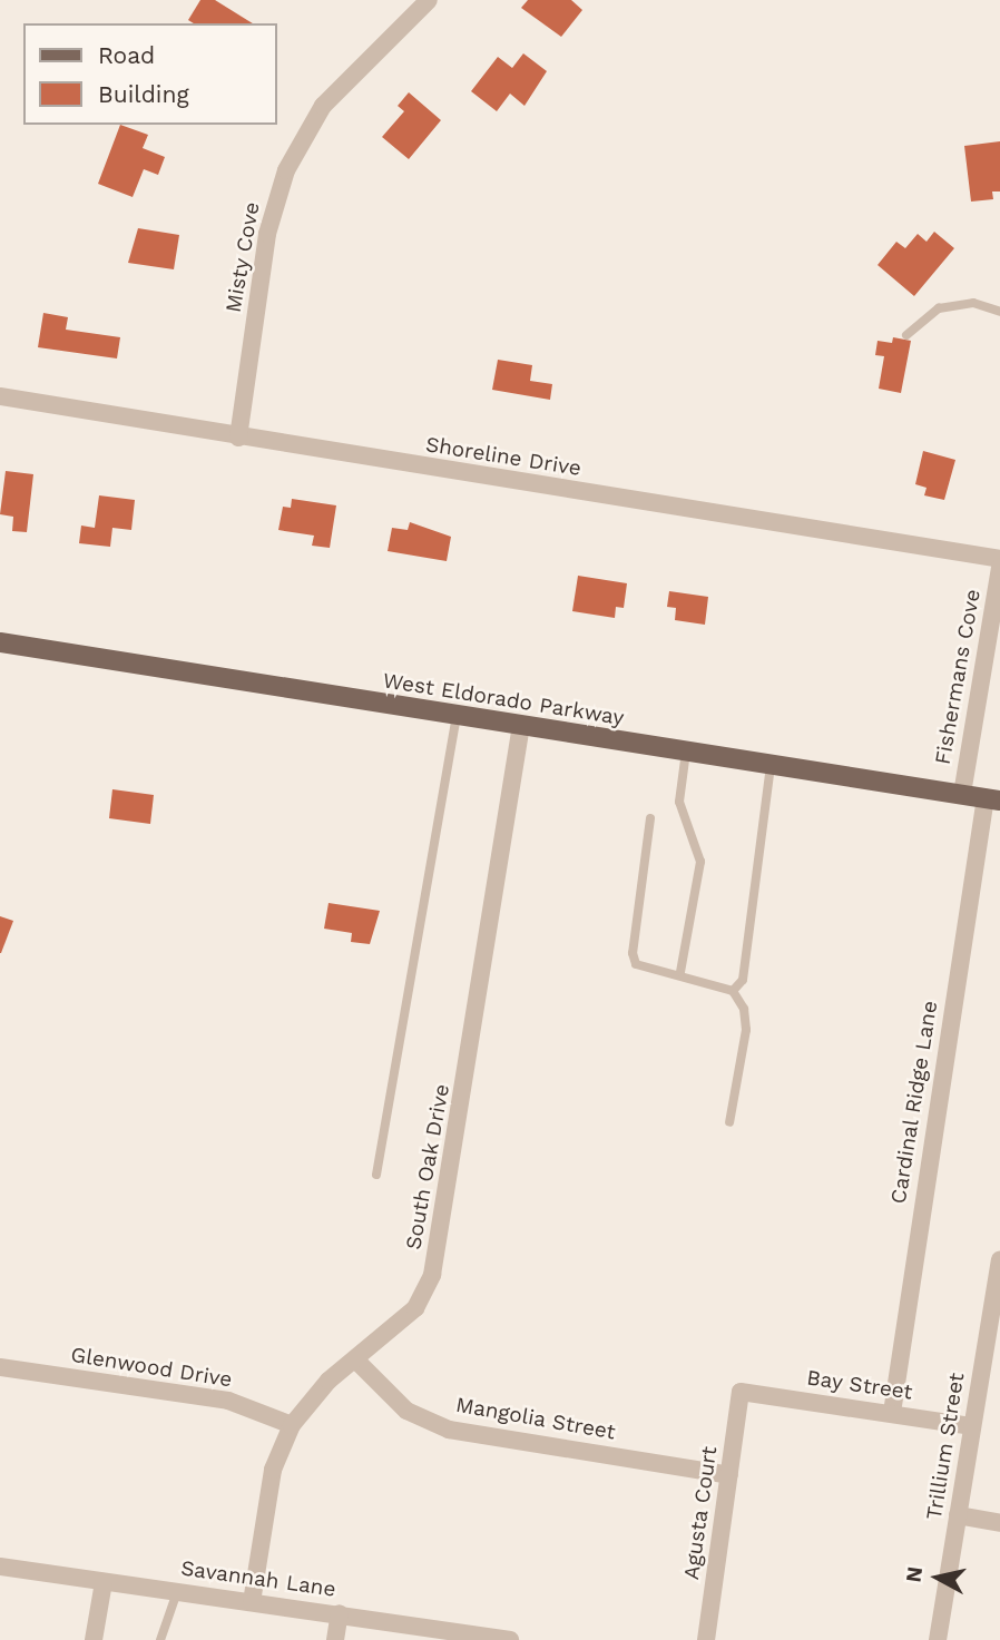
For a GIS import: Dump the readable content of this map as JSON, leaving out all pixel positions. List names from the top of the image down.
{
  "streets": {
    "main road": ["West Eldorado Parkway"],
    "street": [
      "Misty Cove",
      "Shoreline Drive",
      "Fishermans Cove",
      "Cardinal Ridge Lane",
      "South Oak Drive",
      "Glenwood Drive",
      "Bay Street",
      "Mangolia Street",
      "Trillium Street",
      "Agusta Court",
      "Savannah Lane"
    ]
  },
  "crossings": [
    ["Misty Cove", "Shoreline Drive"],
    ["Fishermans Cove", "West Eldorado Parkway"],
    ["West Eldorado Parkway", "Cardinal Ridge Lane"],
    ["West Eldorado Parkway", "South Oak Drive"],
    ["Cardinal Ridge Lane", "Bay Street"],
    ["South Oak Drive", "Glenwood Drive"],
    ["South Oak Drive", "Mangolia Street"],
    ["South Oak Drive", "Savannah Lane"],
    ["Bay Street", "Trillium Street"],
    ["Bay Street", "Agusta Court"],
    ["Mangolia Street", "Agusta Court"]
  ],
  "legend": ["Road", "Building"],
  "north": "left"
}
